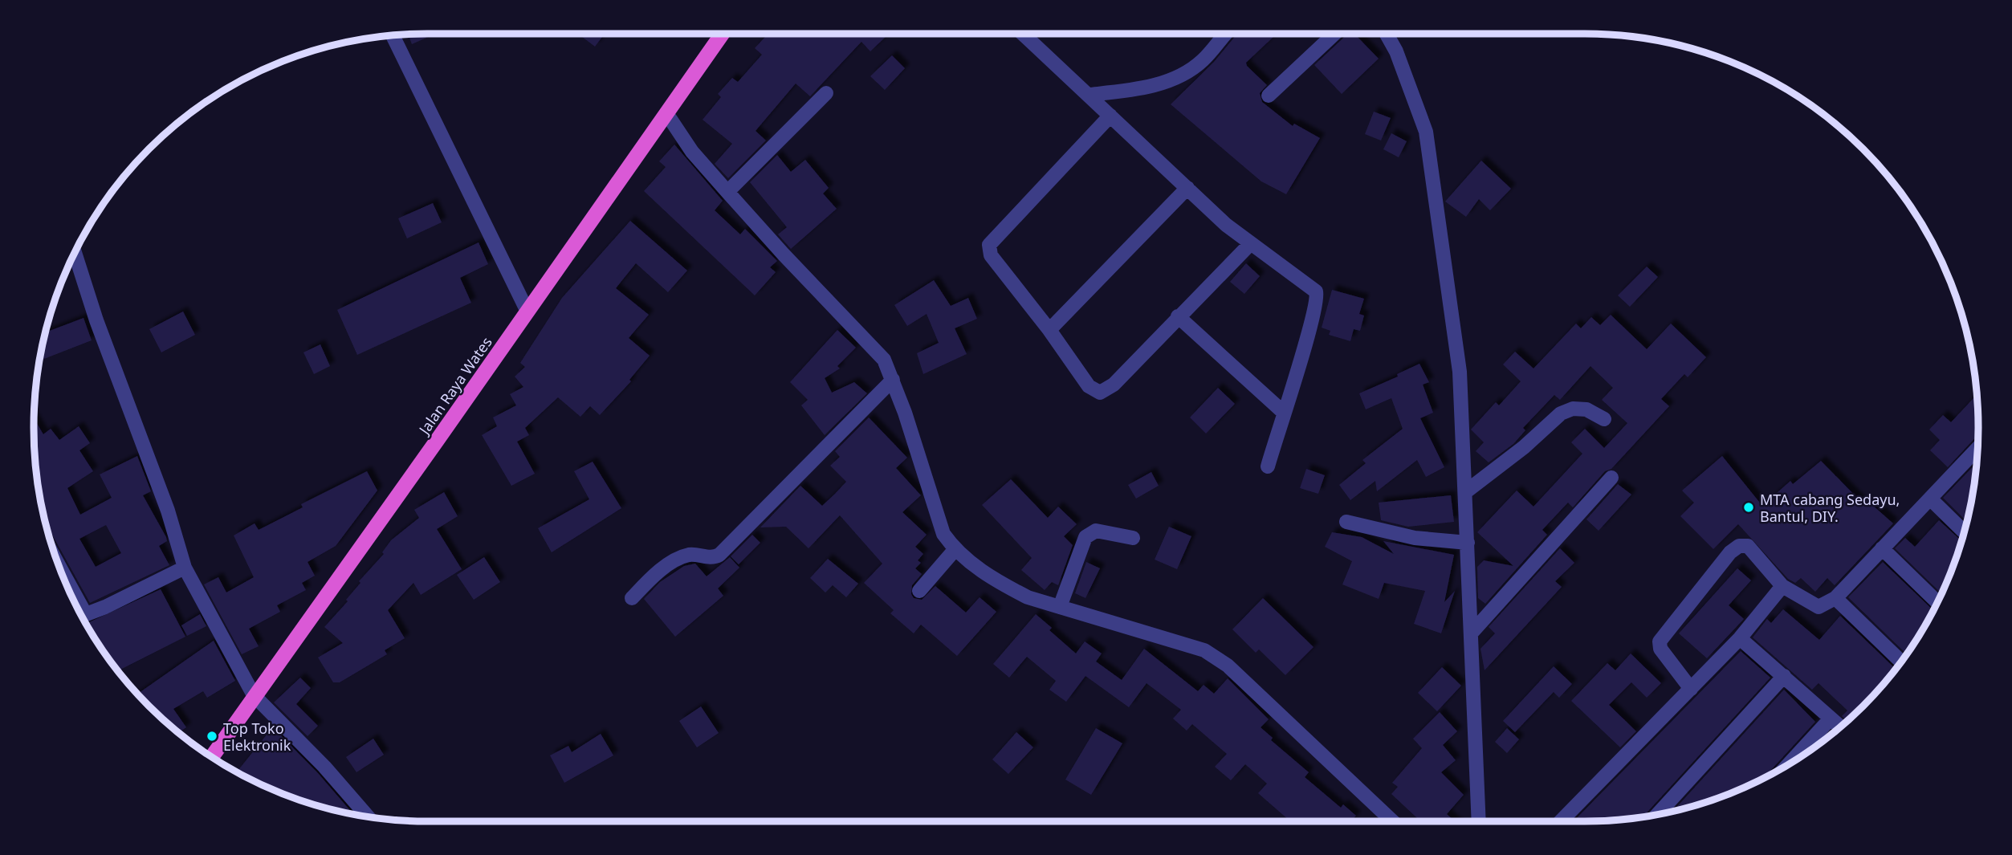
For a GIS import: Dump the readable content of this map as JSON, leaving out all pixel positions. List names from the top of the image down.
{
  "streets": {
    "highway": ["Jalan Raya Wates"]
  },
  "places": ["MTA cabang Sedayu, Bantul, DIY.", "Top Toko Elektronik"]
}
